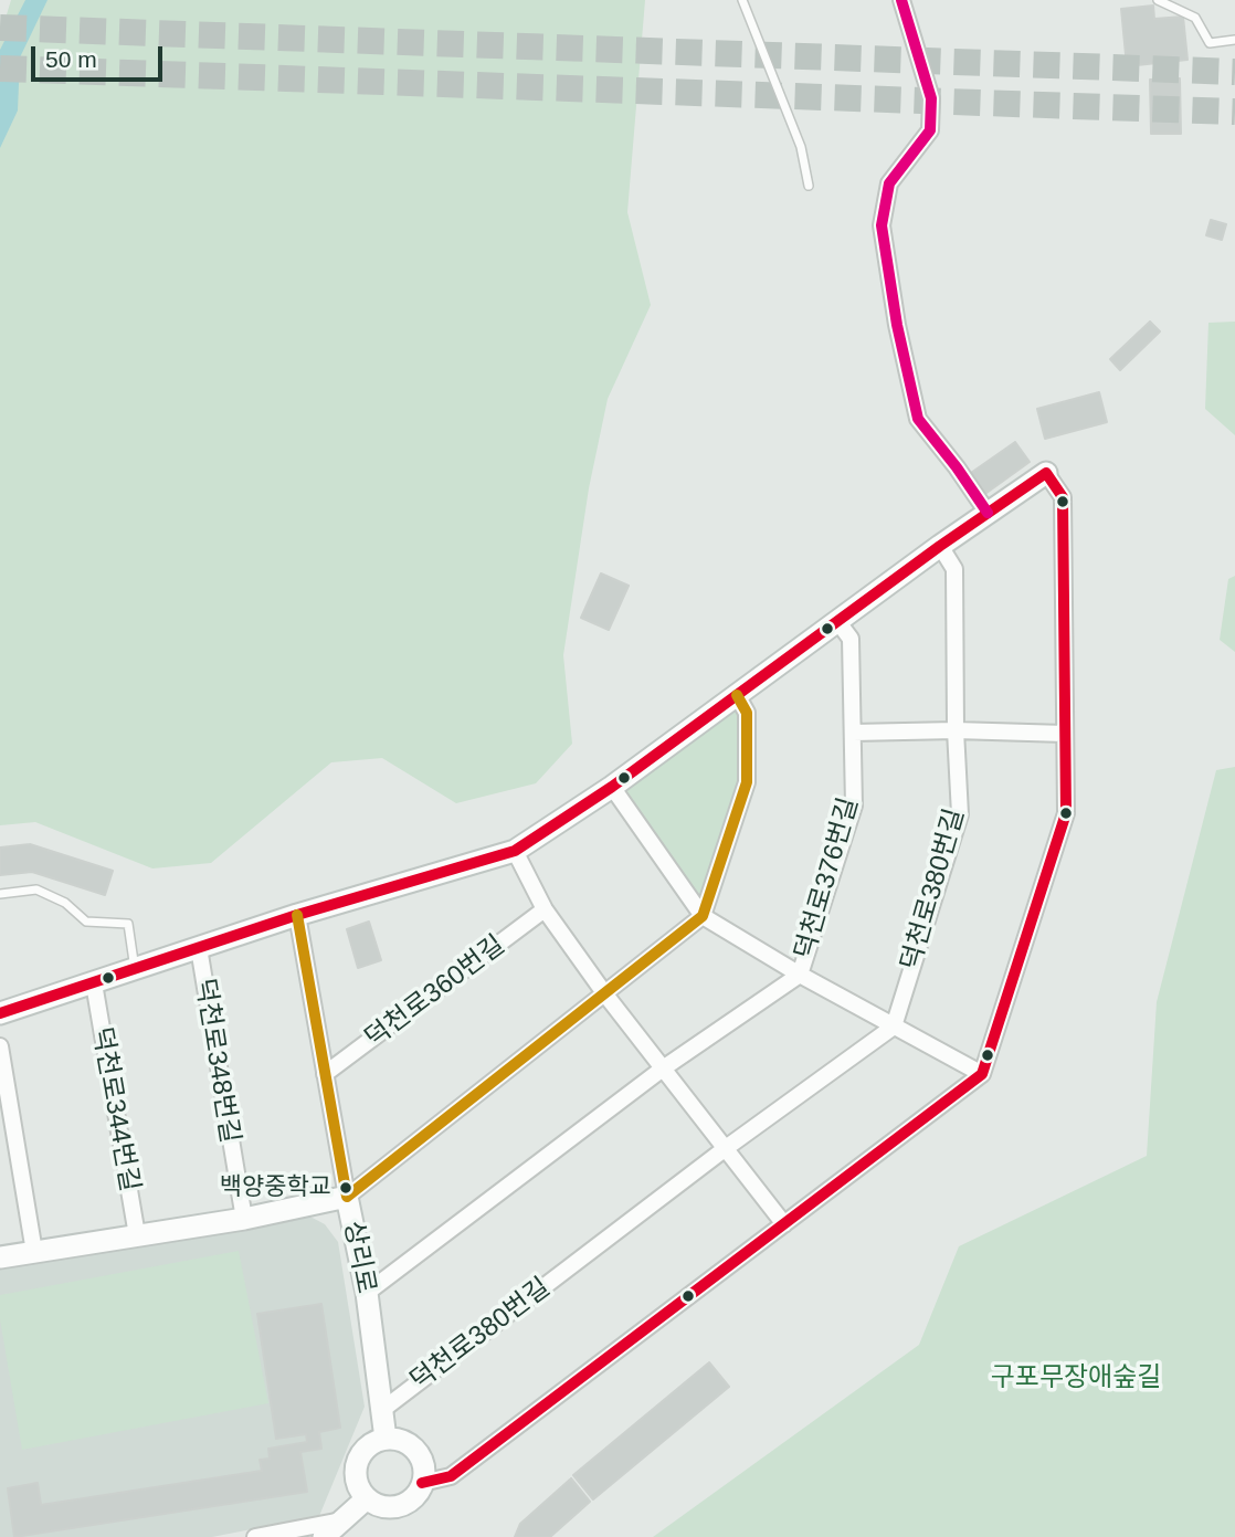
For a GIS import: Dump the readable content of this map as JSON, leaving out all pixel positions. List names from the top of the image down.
{
  "streets": {
    "main road": ["상리로"],
    "street": [
      "덕천로376번길",
      "덕천로380번길",
      "덕천로360번길",
      "덕천로348번길",
      "덕천로344번길"
    ]
  },
  "crossings": [
    ["덕천로376번길", "상리로"],
    ["덕천로380번길", "상리로"],
    ["덕천로348번길", "상리로"],
    ["덕천로344번길", "상리로"]
  ],
  "parks": ["구포무장애숲길"],
  "places": ["백양중학교"],
  "scale_bar": "50 m"
}
